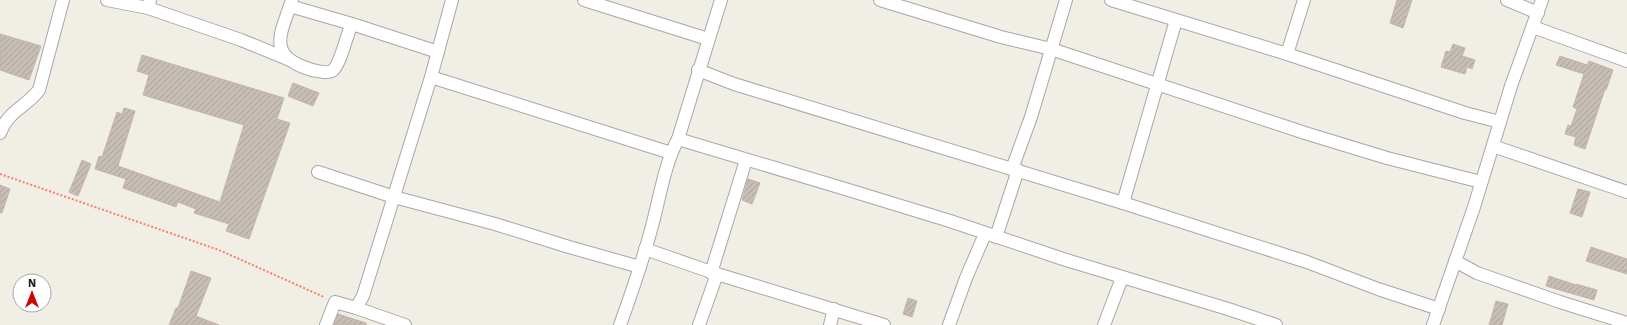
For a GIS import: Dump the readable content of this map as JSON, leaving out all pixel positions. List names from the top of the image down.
{
  "north": "top"
}
